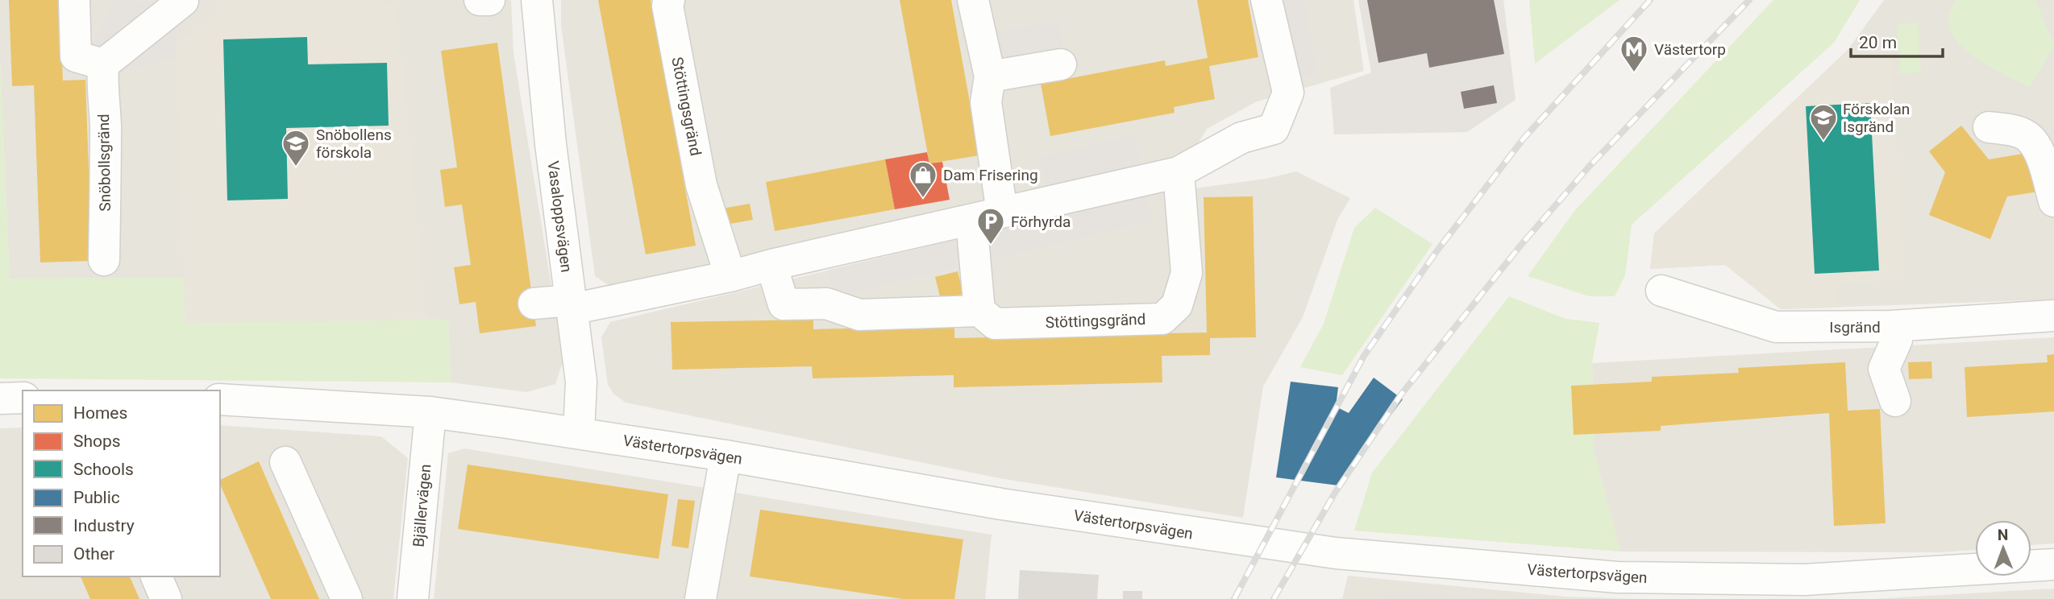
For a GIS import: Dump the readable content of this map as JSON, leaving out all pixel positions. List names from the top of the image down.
{
  "streets": {
    "street": [
      "Stöttingsgränd",
      "Snöbollsgränd",
      "Vasaloppsvägen",
      "Isgränd",
      "Västertorpsvägen",
      "Bjällervägen"
    ]
  },
  "crossings": [
    ["Vasaloppsvägen", "Västertorpsvägen"],
    ["Västertorpsvägen", "Bjällervägen"]
  ],
  "places": {
    "metro station": ["Västertorp"],
    "school or university": ["Förskolan Isgränd", "Snöbollens förskola"],
    "shop": ["Dam Frisering"],
    "parking": ["Förhyrda"]
  },
  "legend": [
    "Homes",
    "Shops",
    "Schools",
    "Public",
    "Industry",
    "Other"
  ],
  "scale_bar": "20 m",
  "north": "top"
}
